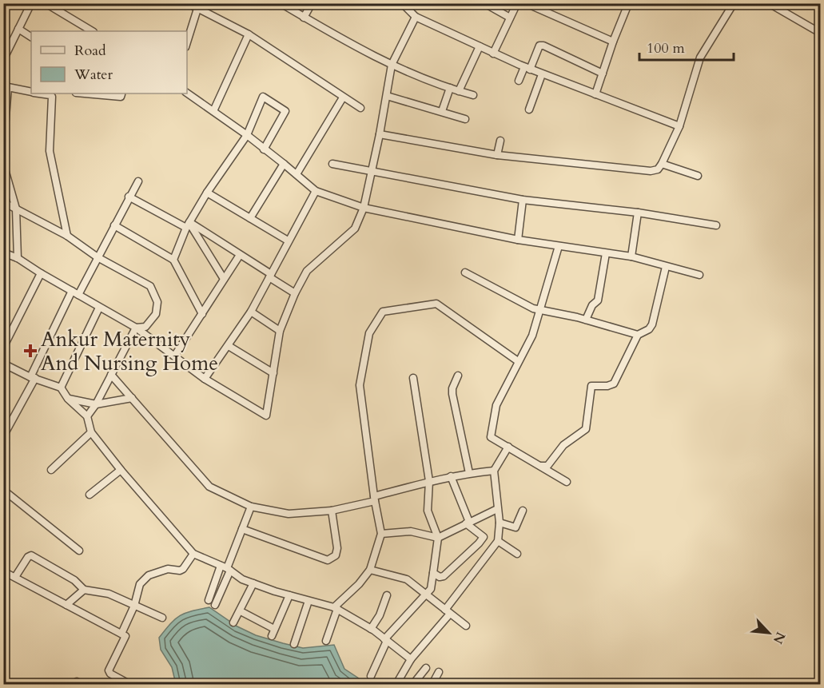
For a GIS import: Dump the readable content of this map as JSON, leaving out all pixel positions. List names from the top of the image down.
{
  "places": {
    "health": ["Ankur Maternity And Nursing Home"]
  },
  "legend": ["Road", "Water"],
  "scale_bar": "100 m",
  "north": "bottom right"
}
